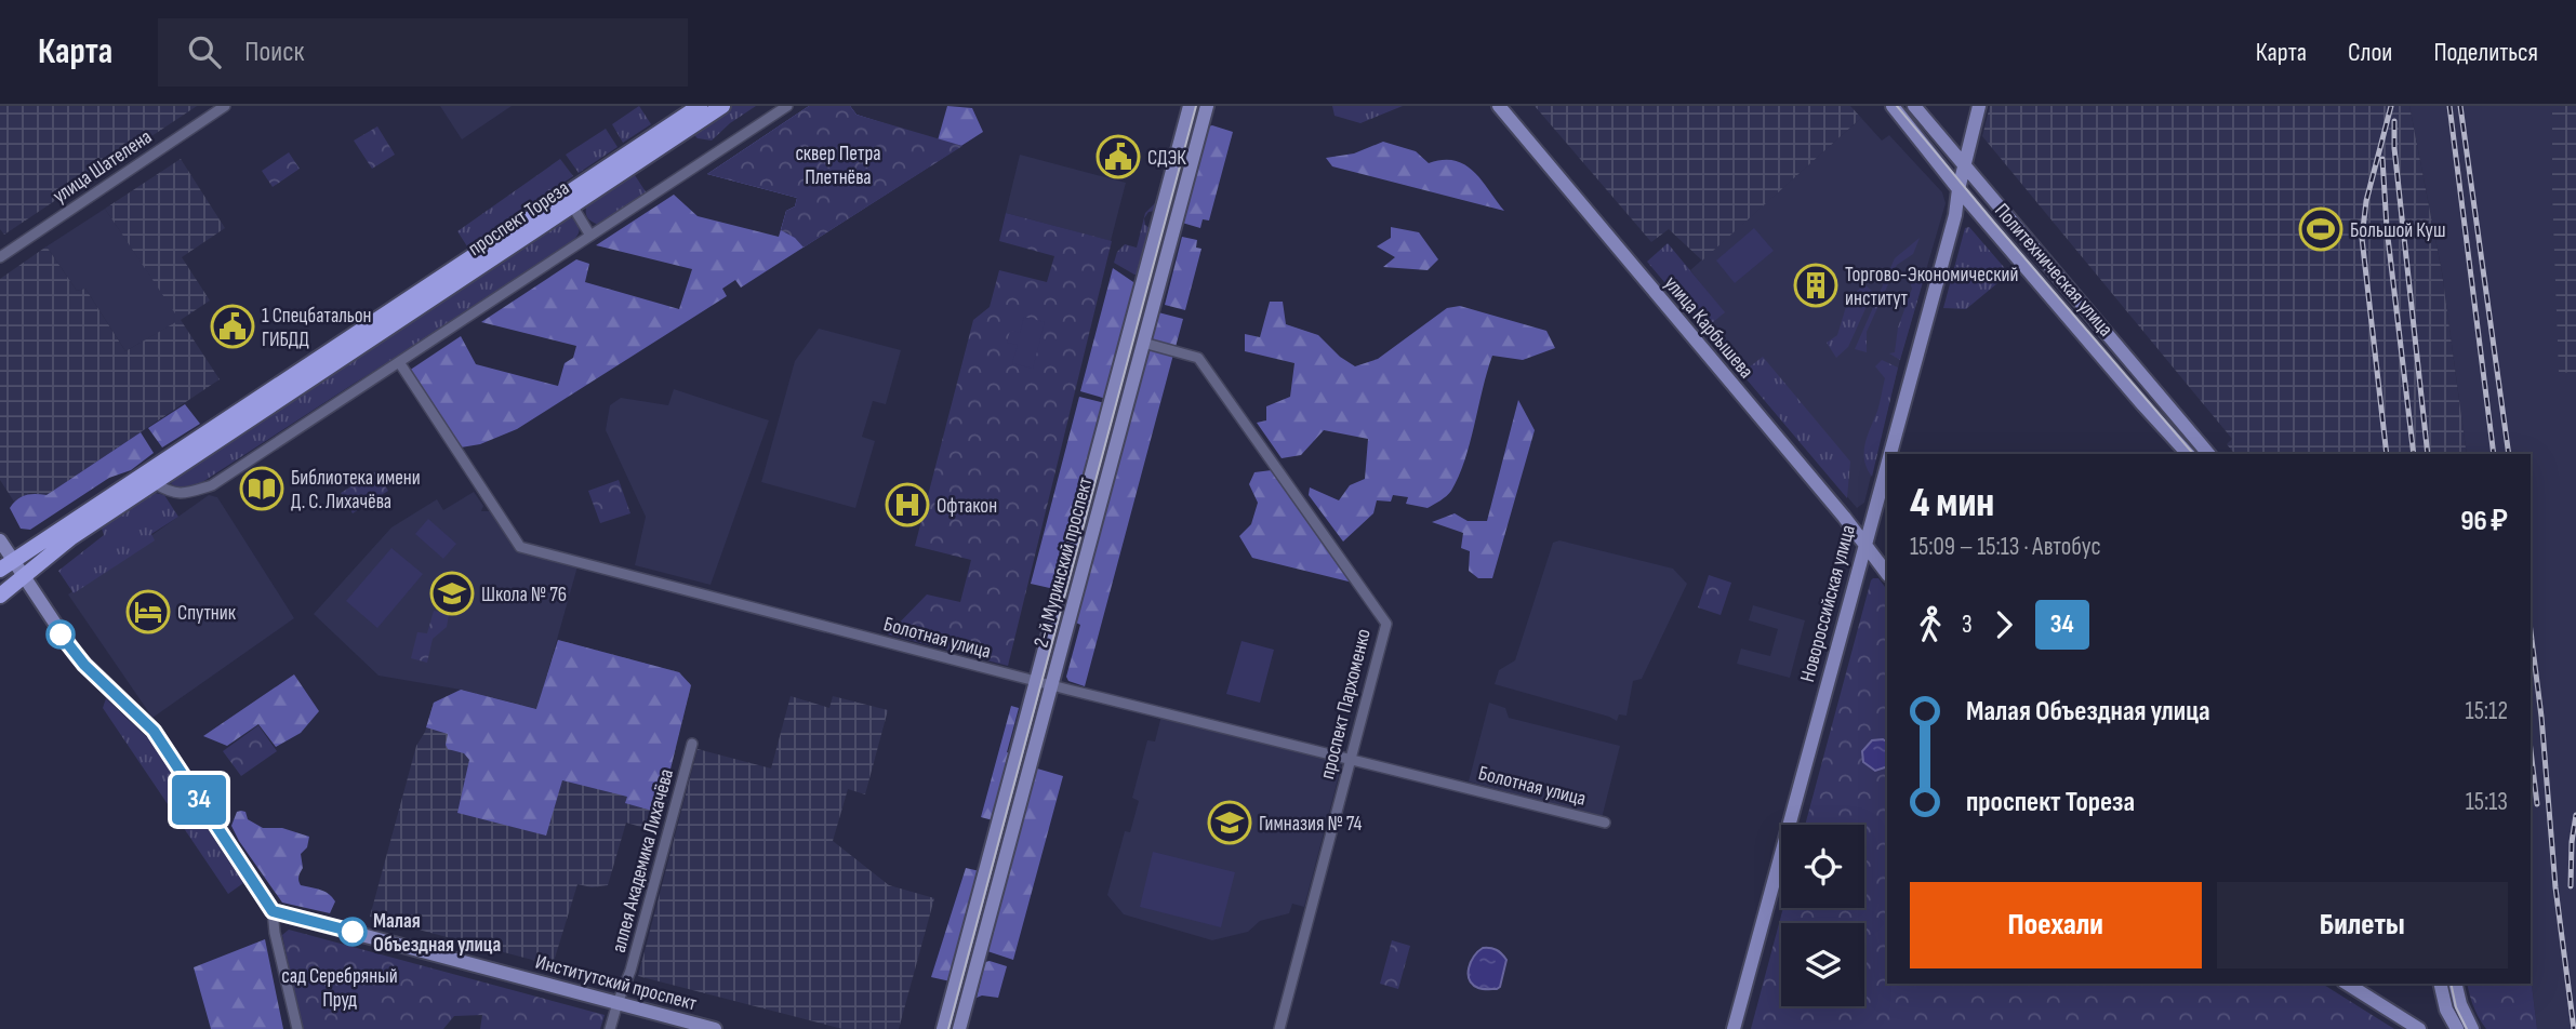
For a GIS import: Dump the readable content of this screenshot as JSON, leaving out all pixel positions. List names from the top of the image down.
{
  "streets": {
    "main road": [
      "проспект Тореза",
      "Политехническая улица",
      "улица Карбышева",
      "2-й Муринский проспект",
      "Новороссийская улица",
      "Институтский проспект"
    ],
    "street": [
      "улица Шателена",
      "Болотная улица",
      "проспект Пархоменко",
      "аллея Академика Лихачёва"
    ]
  },
  "crossings": [
    ["Политехническая улица", "Новороссийская улица"],
    ["улица Карбышева", "Новороссийская улица"],
    ["2-й Муринский проспект", "Болотная улица"],
    ["2-й Муринский проспект", "проспект Пархоменко"],
    ["Болотная улица", "проспект Пархоменко"],
    ["аллея Академика Лихачёва", "Институтский проспект"]
  ],
  "parks": ["сквер Петра Плетнёва", "сад Серебряный Пруд"],
  "places": {
    "public building": ["СДЭК", "1 Спецбатальон ГИБДД"],
    "sports": ["Большой Куш"],
    "building": ["Торгово-Экономический институт"],
    "library": ["Библиотека имени Д. С. Лихачёва"],
    "hospital": ["Офтакон"],
    "school or university": ["Школа № 76", "Гимназия № 74"],
    "hotel": ["Спутник"],
    "other": ["Малая Объездная улица"]
  },
  "lines": ["bus line 34"],
  "page": {
    "header": "Карта",
    "search": "Поиск",
    "nav": ["Карта", "Слои", "Поделиться"],
    "on_map": "34",
    "heading": ["4 мин", "15:09 – 15:13 · Автобус", "96 ₽"],
    "legs": ["3", "34"],
    "list": [
      {
        "name": "Малая Объездная улица",
        "value": "15:12"
      },
      {
        "name": "проспект Тореза",
        "value": "15:13"
      }
    ],
    "buttons": ["Поехали", "Билеты"]
  }
}
